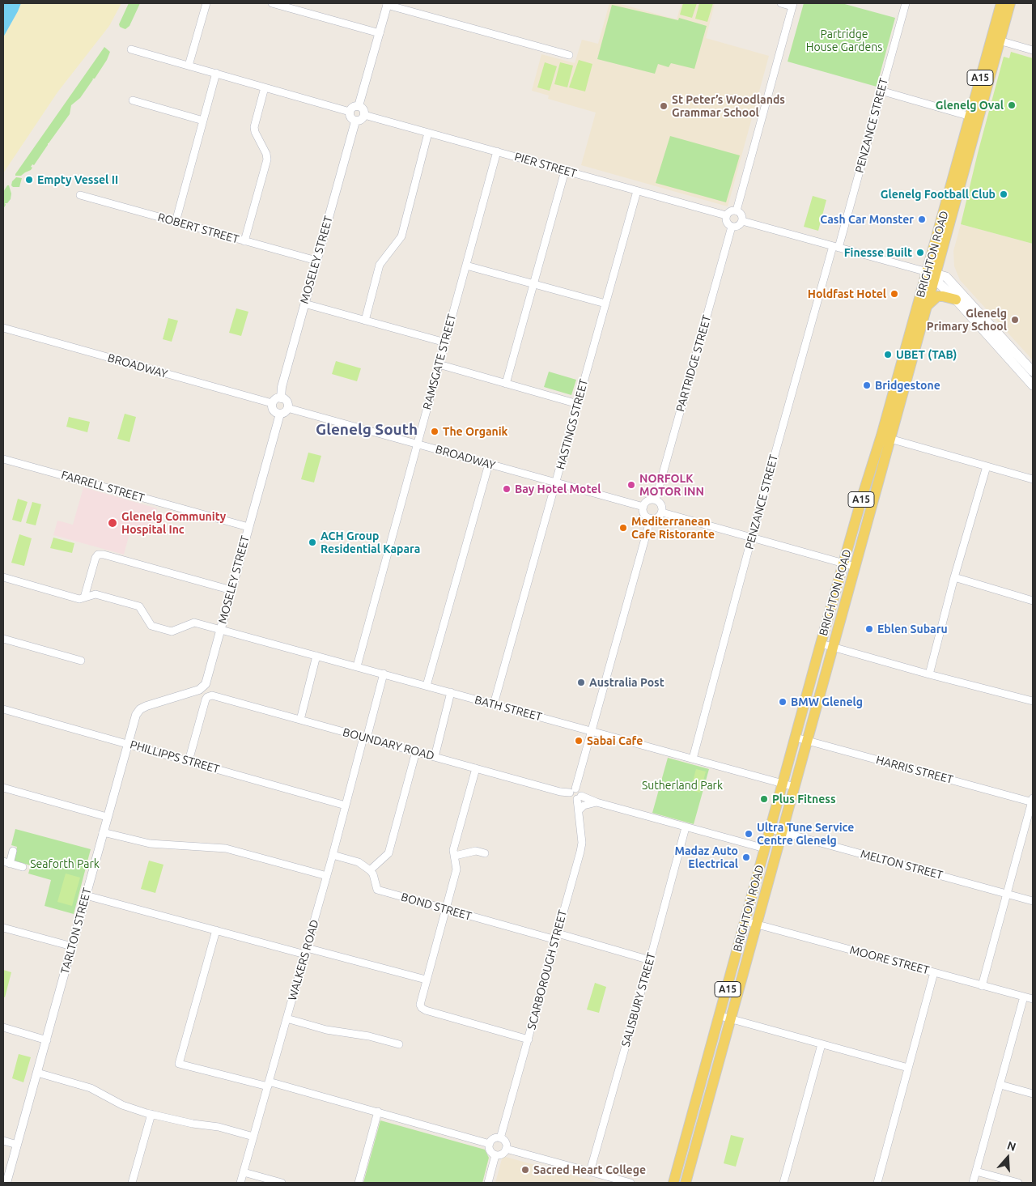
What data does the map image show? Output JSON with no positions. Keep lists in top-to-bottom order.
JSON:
{
  "streets": {
    "main road": ["A15", "BRIGHTON ROAD"],
    "street": [
      "PENZANCE STREET",
      "PIER STREET",
      "ROBERT STREET",
      "MOSELEY STREET",
      "RAMSGATE STREET",
      "PARTRIDGE STREET",
      "BROADWAY",
      "HASTINGS STREET",
      "FARRELL STREET",
      "BATH STREET",
      "BOUNDARY ROAD",
      "PHILLIPPS STREET",
      "HARRIS STREET",
      "MELTON STREET",
      "BOND STREET",
      "TARLTON STREET",
      "WALKERS ROAD",
      "MOORE STREET",
      "SCARBOROUGH STREET",
      "SALISBURY STREET"
    ]
  },
  "crossings": [
    ["PENZANCE STREET", "BATH STREET"],
    ["PIER STREET", "MOSELEY STREET"],
    ["PIER STREET", "RAMSGATE STREET"],
    ["PIER STREET", "PARTRIDGE STREET"],
    ["PIER STREET", "HASTINGS STREET"],
    ["ROBERT STREET", "MOSELEY STREET"],
    ["BRIGHTON ROAD", "BATH STREET"],
    ["BRIGHTON ROAD", "HARRIS STREET"],
    ["BRIGHTON ROAD", "MELTON STREET"],
    ["BRIGHTON ROAD", "MOORE STREET"],
    ["MOSELEY STREET", "BROADWAY"],
    ["MOSELEY STREET", "FARRELL STREET"],
    ["MOSELEY STREET", "BATH STREET"],
    ["MOSELEY STREET", "TARLTON STREET"],
    ["RAMSGATE STREET", "BROADWAY"],
    ["RAMSGATE STREET", "BATH STREET"],
    ["PARTRIDGE STREET", "BROADWAY"],
    ["BROADWAY", "HASTINGS STREET"],
    ["HASTINGS STREET", "BATH STREET"],
    ["BATH STREET", "TARLTON STREET"],
    ["BATH STREET", "WALKERS ROAD"],
    ["BOUNDARY ROAD", "PHILLIPPS STREET"],
    ["BOUNDARY ROAD", "WALKERS ROAD"],
    ["PHILLIPPS STREET", "TARLTON STREET"],
    ["PHILLIPPS STREET", "WALKERS ROAD"],
    ["BOND STREET", "SCARBOROUGH STREET"],
    ["BOND STREET", "SALISBURY STREET"]
  ],
  "districts": ["Glenelg South"],
  "parks": ["Partridge House Gardens", "Sutherland Park", "Seaforth Park"],
  "places": [
    "Glenelg Oval",
    "St Peter’s Woodlands Grammar School",
    "Empty Vessel II",
    "Glenelg Football Club",
    "Cash Car Monster",
    "Finesse Built",
    "Holdfast Hotel",
    "Glenelg Primary School",
    "UBET (TAB)",
    "Bridgestone",
    "The Organik",
    "NORFOLK MOTOR INN",
    "Bay Hotel Motel",
    "Glenelg Community Hospital Inc",
    "Mediterranean Cafe Ristorante",
    "ACH Group Residential Kapara",
    "Eblen Subaru",
    "Australia Post",
    "BMW Glenelg",
    "Sabai Cafe",
    "Plus Fitness",
    "Ultra Tune Service Centre Glenelg",
    "Madaz Auto Electrical",
    "Sacred Heart College"
  ],
  "north": "top"
}
